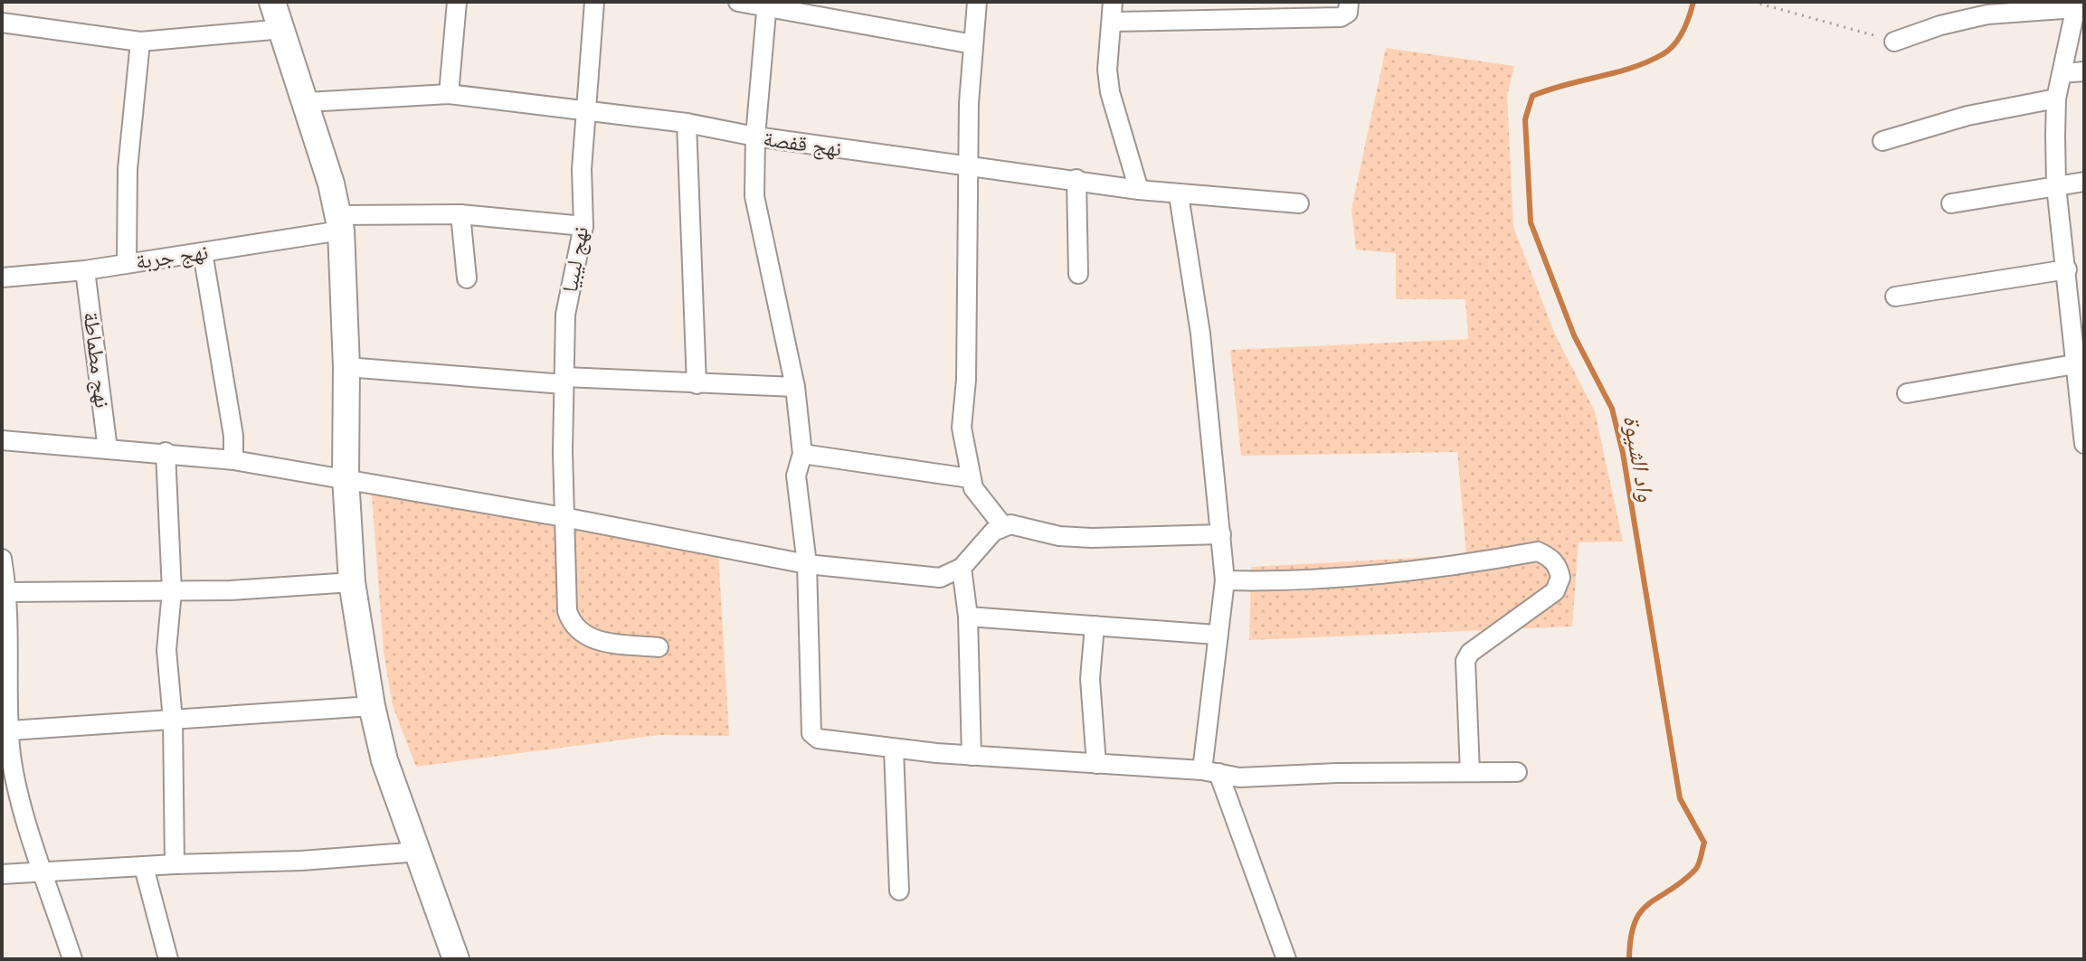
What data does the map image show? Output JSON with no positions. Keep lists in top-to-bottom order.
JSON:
{
  "streets": {
    "street": [
      "نهج قفصة",
      "نهج جربة",
      "نهج ليبيا",
      "نهج مطماطة"
    ]
  },
  "crossings": [
    ["نهج قفصة", "نهج ليبيا"],
    ["نهج جربة", "نهج ليبيا"],
    ["نهج جربة", "نهج مطماطة"]
  ],
  "water": ["واد الشيوة"]
}
